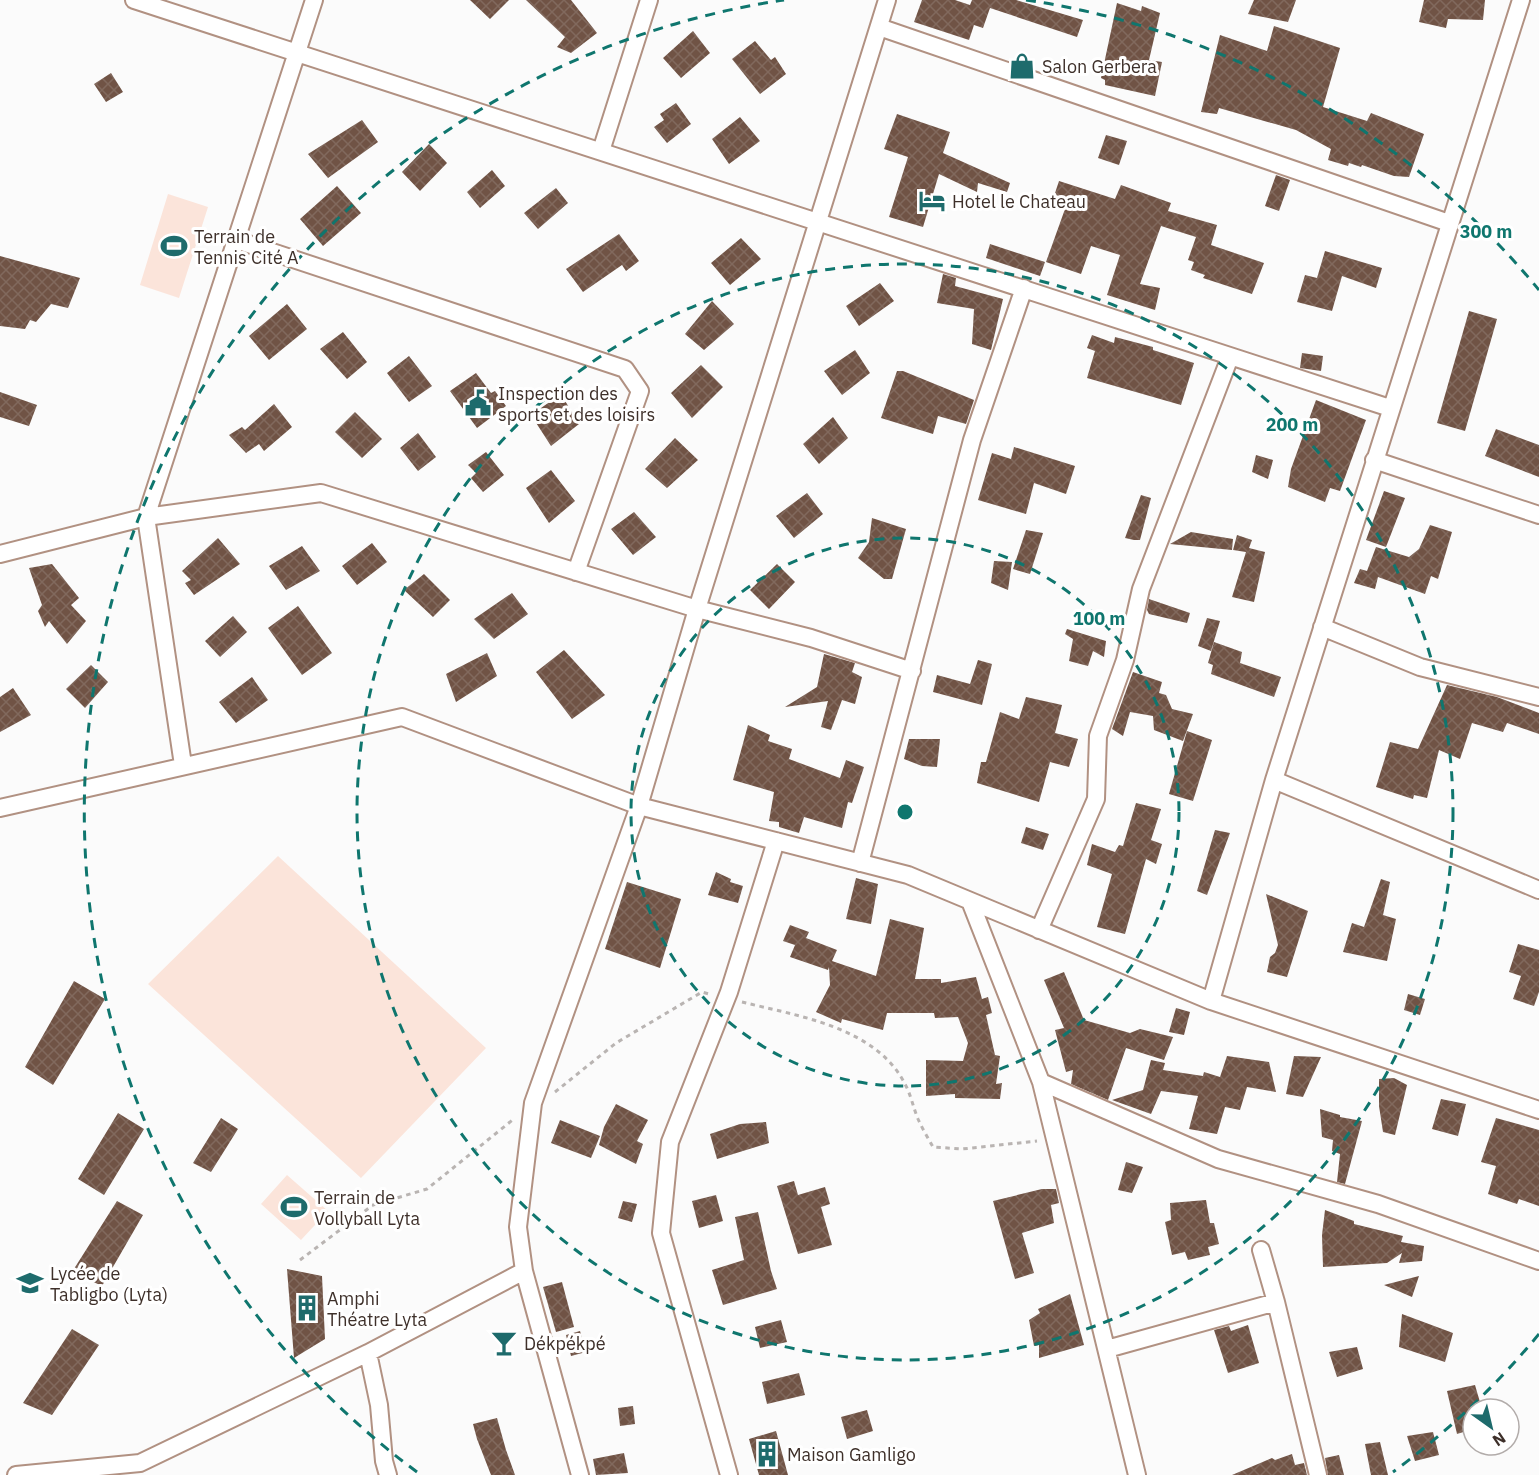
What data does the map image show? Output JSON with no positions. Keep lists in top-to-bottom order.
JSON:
{
  "places": {
    "shop": ["Salon Gerbera"],
    "hotel": ["Hotel le Chateau"],
    "sports": ["Terrain de Tennis Cité A", "Terrain de Vollyball Lyta"],
    "public building": ["Inspection des sports et des loisirs"],
    "school or university": ["Lycée de Tabligbo (Lyta)"],
    "building": ["Amphi Théatre Lyta", "Maison Gamligo"],
    "bar": ["Dékpékpé"]
  },
  "north": "bottom right",
  "rings": ["300 m", "200 m", "100 m"]
}
